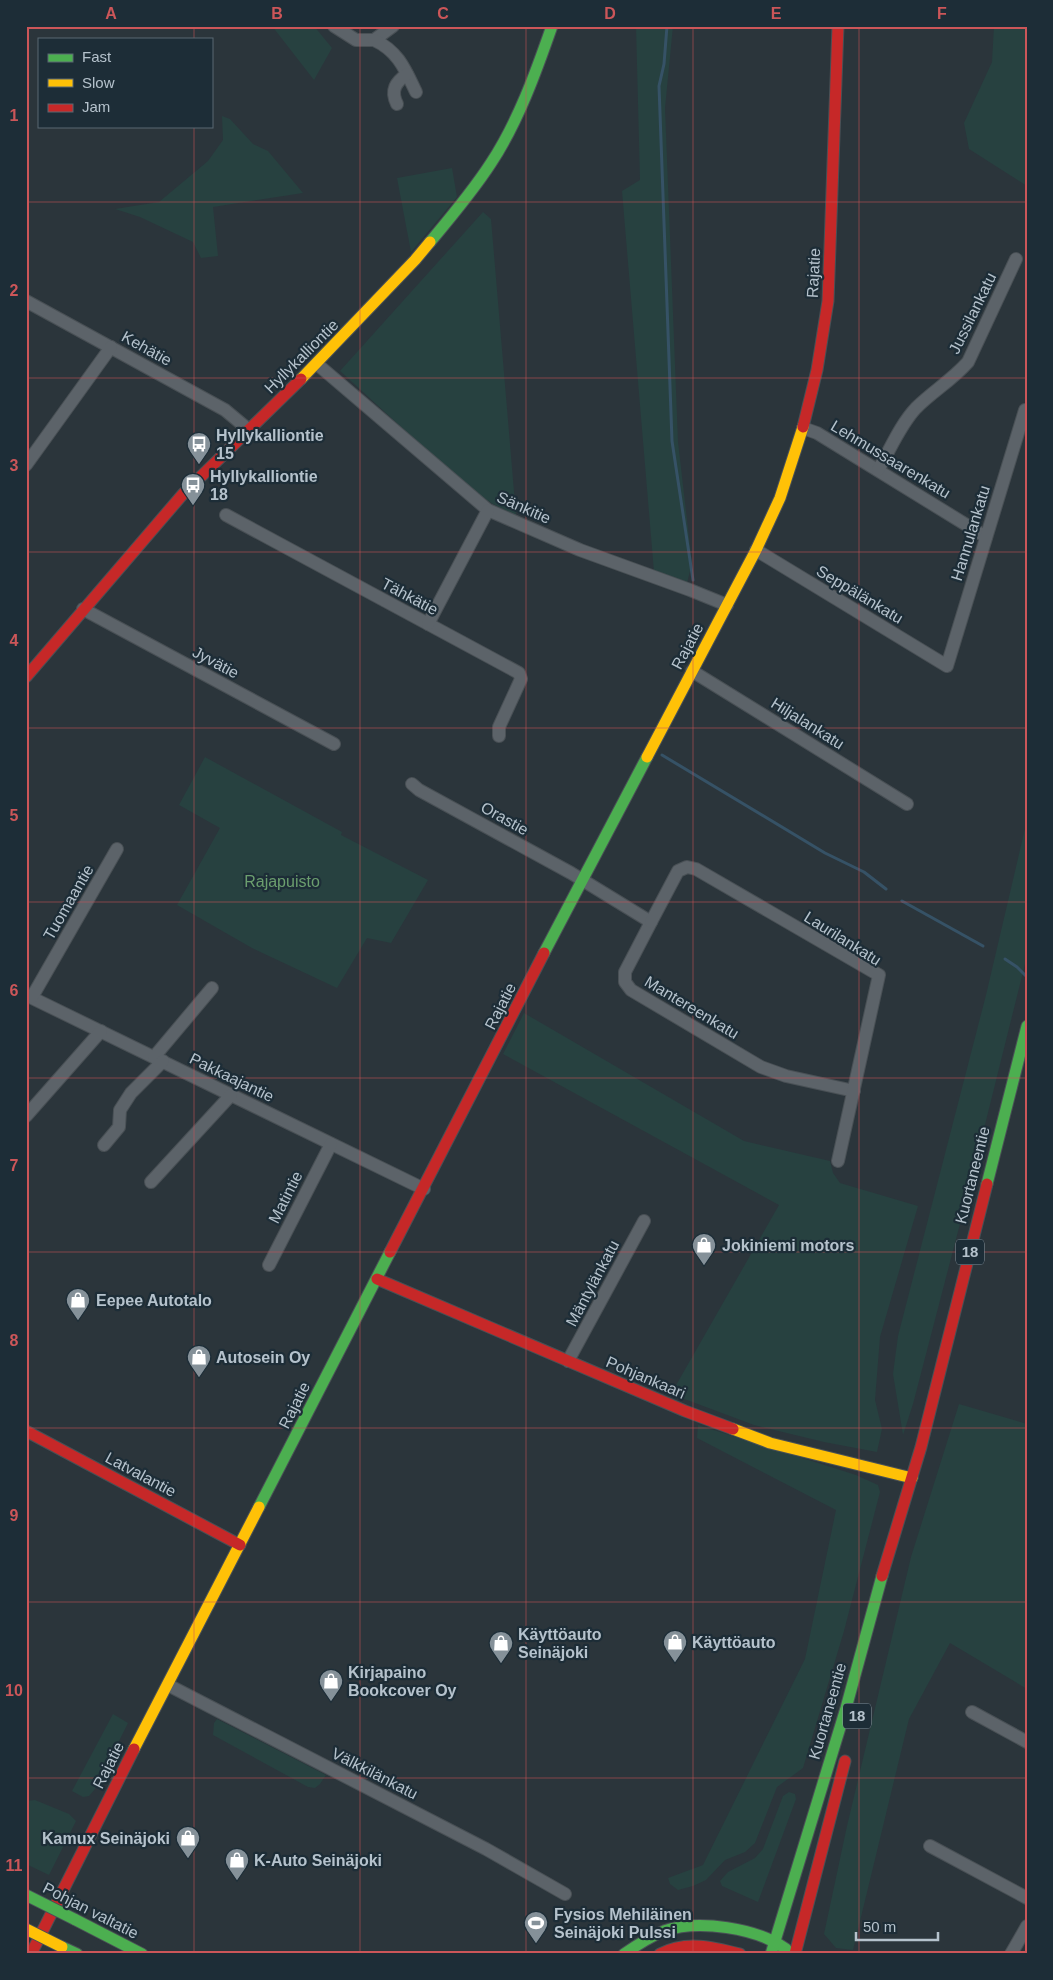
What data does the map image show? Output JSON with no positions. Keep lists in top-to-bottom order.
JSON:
{
  "streets": {
    "main road": [
      "Rajatie",
      "Hyllykalliontie",
      "Kuortaneentie",
      "18",
      "Pohjankaari",
      "Latvalantie",
      "Pohjan valtatie"
    ],
    "street": [
      "Jussilankatu",
      "Kehätie",
      "Lehmussaarenkatu",
      "Sänkitie",
      "Hannulankatu",
      "Seppälänkatu",
      "Tähkätie",
      "Jyvätie",
      "Hiljalankatu",
      "Orastie",
      "Tuomaantie",
      "Laurilankatu",
      "Mantereenkatu",
      "Pakkaajantie",
      "Matintie",
      "Mäntylänkatu",
      "Välkkilänkatu"
    ]
  },
  "crossings": [
    ["Rajatie", "Lehmussaarenkatu"],
    ["Rajatie", "Sänkitie"],
    ["Rajatie", "Seppälänkatu"],
    ["Rajatie", "Hiljalankatu"],
    ["Rajatie", "Orastie"],
    ["Rajatie", "Pakkaajantie"],
    ["Rajatie", "Pohjankaari"],
    ["Rajatie", "Latvalantie"],
    ["Rajatie", "Välkkilänkatu"],
    ["Jussilankatu", "Lehmussaarenkatu"],
    ["Kehätie", "Hyllykalliontie"],
    ["Hyllykalliontie", "Sänkitie"],
    ["Hyllykalliontie", "Jyvätie"],
    ["Lehmussaarenkatu", "Hannulankatu"],
    ["Hannulankatu", "Seppälänkatu"],
    ["Tuomaantie", "Pakkaajantie"],
    ["Laurilankatu", "Mantereenkatu"],
    ["Pakkaajantie", "Matintie"],
    ["Kuortaneentie", "Pohjankaari"],
    ["Mäntylänkatu", "Pohjankaari"]
  ],
  "parks": ["Rajapuisto"],
  "places": {
    "bus stop": ["Hyllykalliontie 15", "Hyllykalliontie 18"],
    "shop": [
      "Jokiniemi motors",
      "Eepee Autotalo",
      "Autosein Oy",
      "Käyttöauto",
      "Käyttöauto Seinäjoki",
      "Kirjapaino Bookcover Oy",
      "Kamux Seinäjoki",
      "K-Auto Seinäjoki"
    ],
    "sports": ["Fysios Mehiläinen Seinäjoki Pulssi"]
  },
  "legend": ["Fast", "Slow", "Jam"],
  "scale_bar": "50 m",
  "grid": {
    "columns": [
      "A",
      "B",
      "C",
      "D",
      "E",
      "F"
    ],
    "rows": [
      "1",
      "2",
      "3",
      "4",
      "5",
      "6",
      "7",
      "8",
      "9",
      "10",
      "11"
    ]
  }
}
